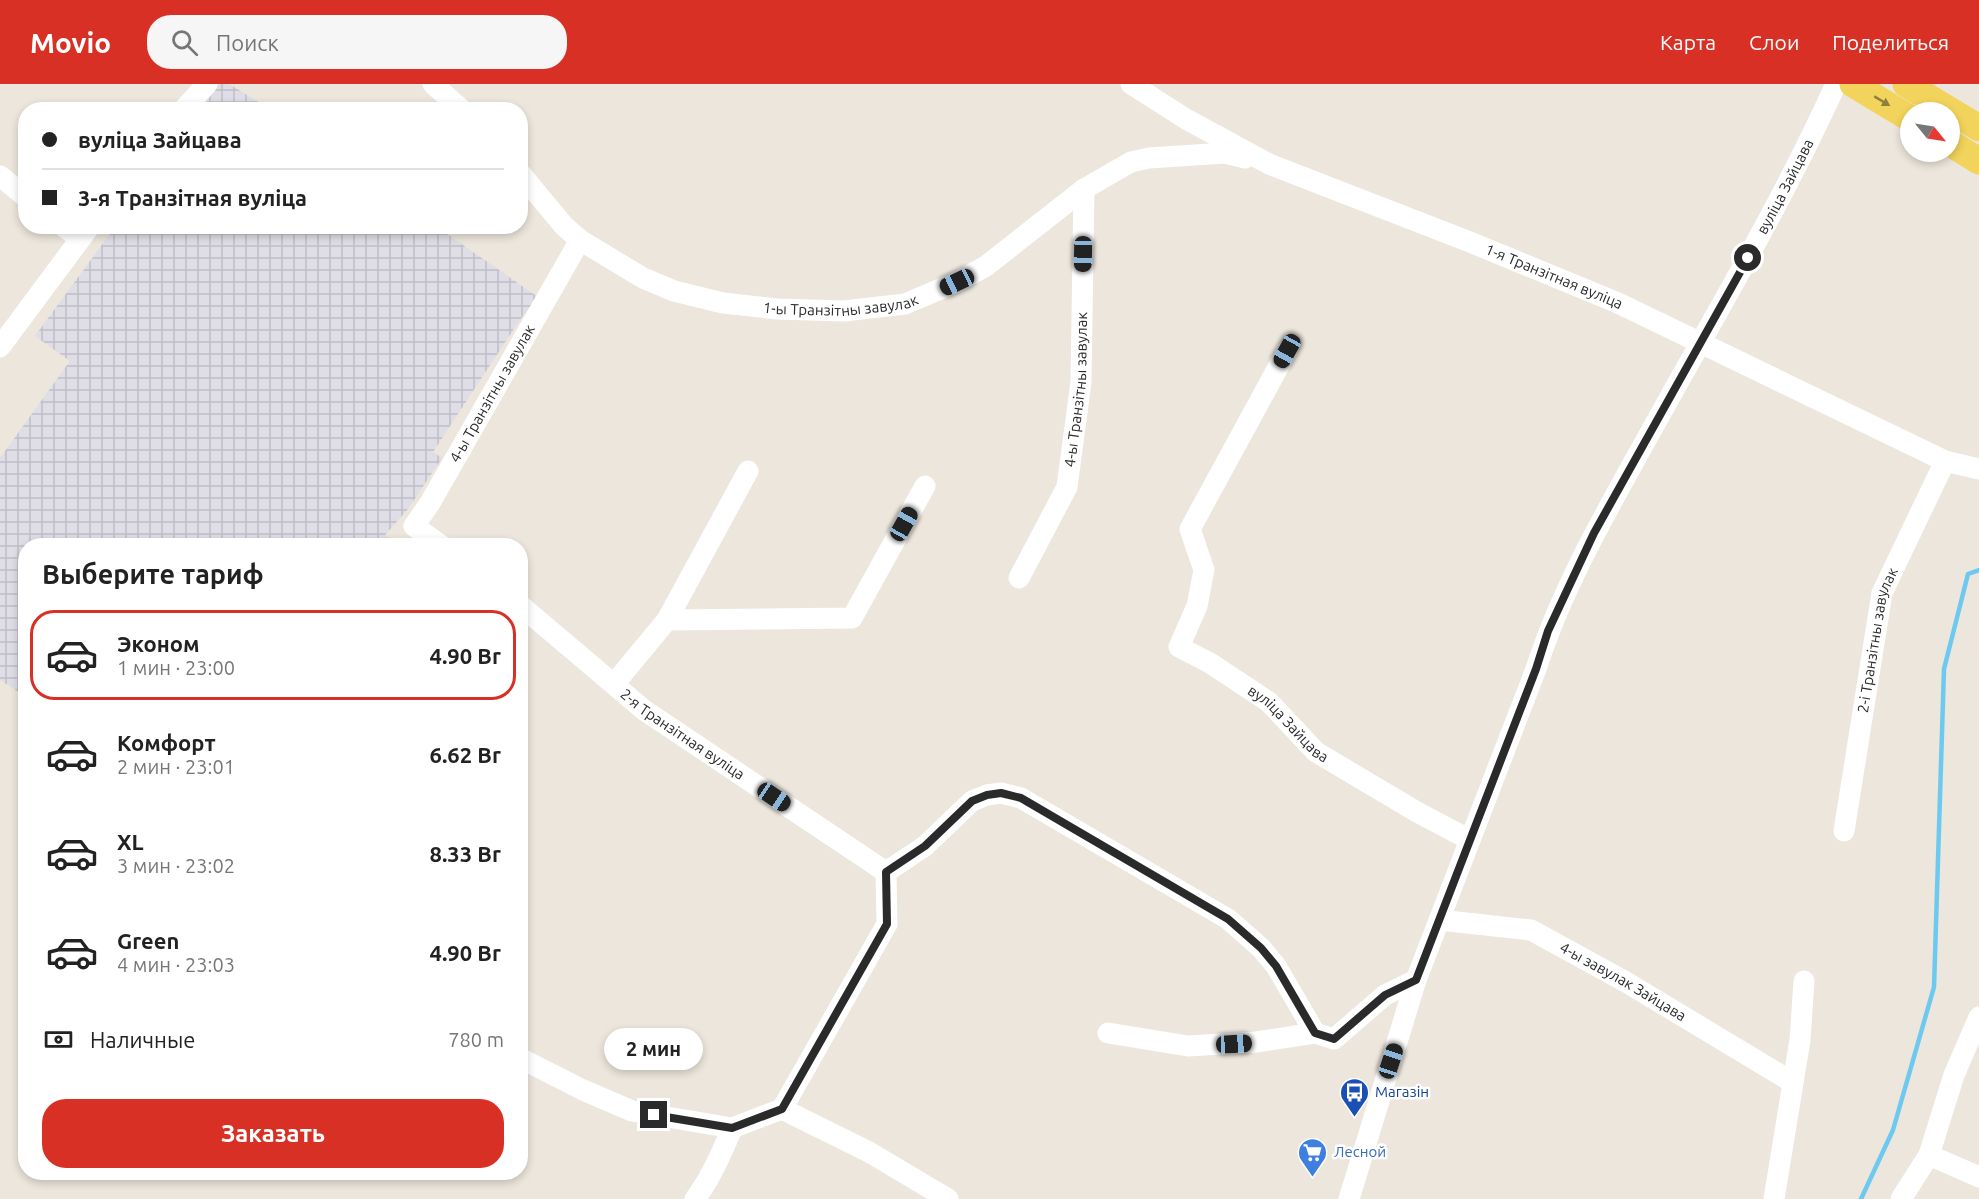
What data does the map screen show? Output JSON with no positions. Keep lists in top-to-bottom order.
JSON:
{
  "streets": {
    "street": [
      "вуліца Зайцава",
      "1-я Транзітная вуліца",
      "1-ы Транзітны завулак",
      "4-ы Транзітны завулак",
      "2-і Транзітны завулак",
      "2-я Транзітная вуліца",
      "4-ы завулак Зайцава"
    ]
  },
  "crossings": [
    ["вуліца Зайцава", "1-я Транзітная вуліца"],
    ["вуліца Зайцава", "4-ы завулак Зайцава"],
    ["1-я Транзітная вуліца", "1-ы Транзітны завулак"],
    ["1-я Транзітная вуліца", "2-і Транзітны завулак"],
    ["1-ы Транзітны завулак", "4-ы Транзітны завулак"]
  ],
  "places": {
    "bus stop": ["Магазін"],
    "supermarket": ["Лесной"]
  },
  "north": "bottom right",
  "page": {
    "header": "Movio",
    "search": "Поиск",
    "nav": ["Карта", "Слои", "Поделиться"],
    "banner": ["вуліца Зайцава", "3-я Транзітная вуліца"],
    "heading": "Выберите тариф",
    "list": [
      {
        "name": "Эконом",
        "note": "1 мин · 23:00",
        "value": "4.90 Br"
      },
      {
        "name": "Комфорт",
        "note": "2 мин · 23:01",
        "value": "6.62 Br"
      },
      {
        "name": "XL",
        "note": "3 мин · 23:02",
        "value": "8.33 Br"
      },
      {
        "name": "Green",
        "note": "4 мин · 23:03",
        "value": "4.90 Br"
      }
    ],
    "pay": ["Наличные", "780 m"],
    "bubble": "2 мин",
    "buttons": "Заказать"
  }
}
